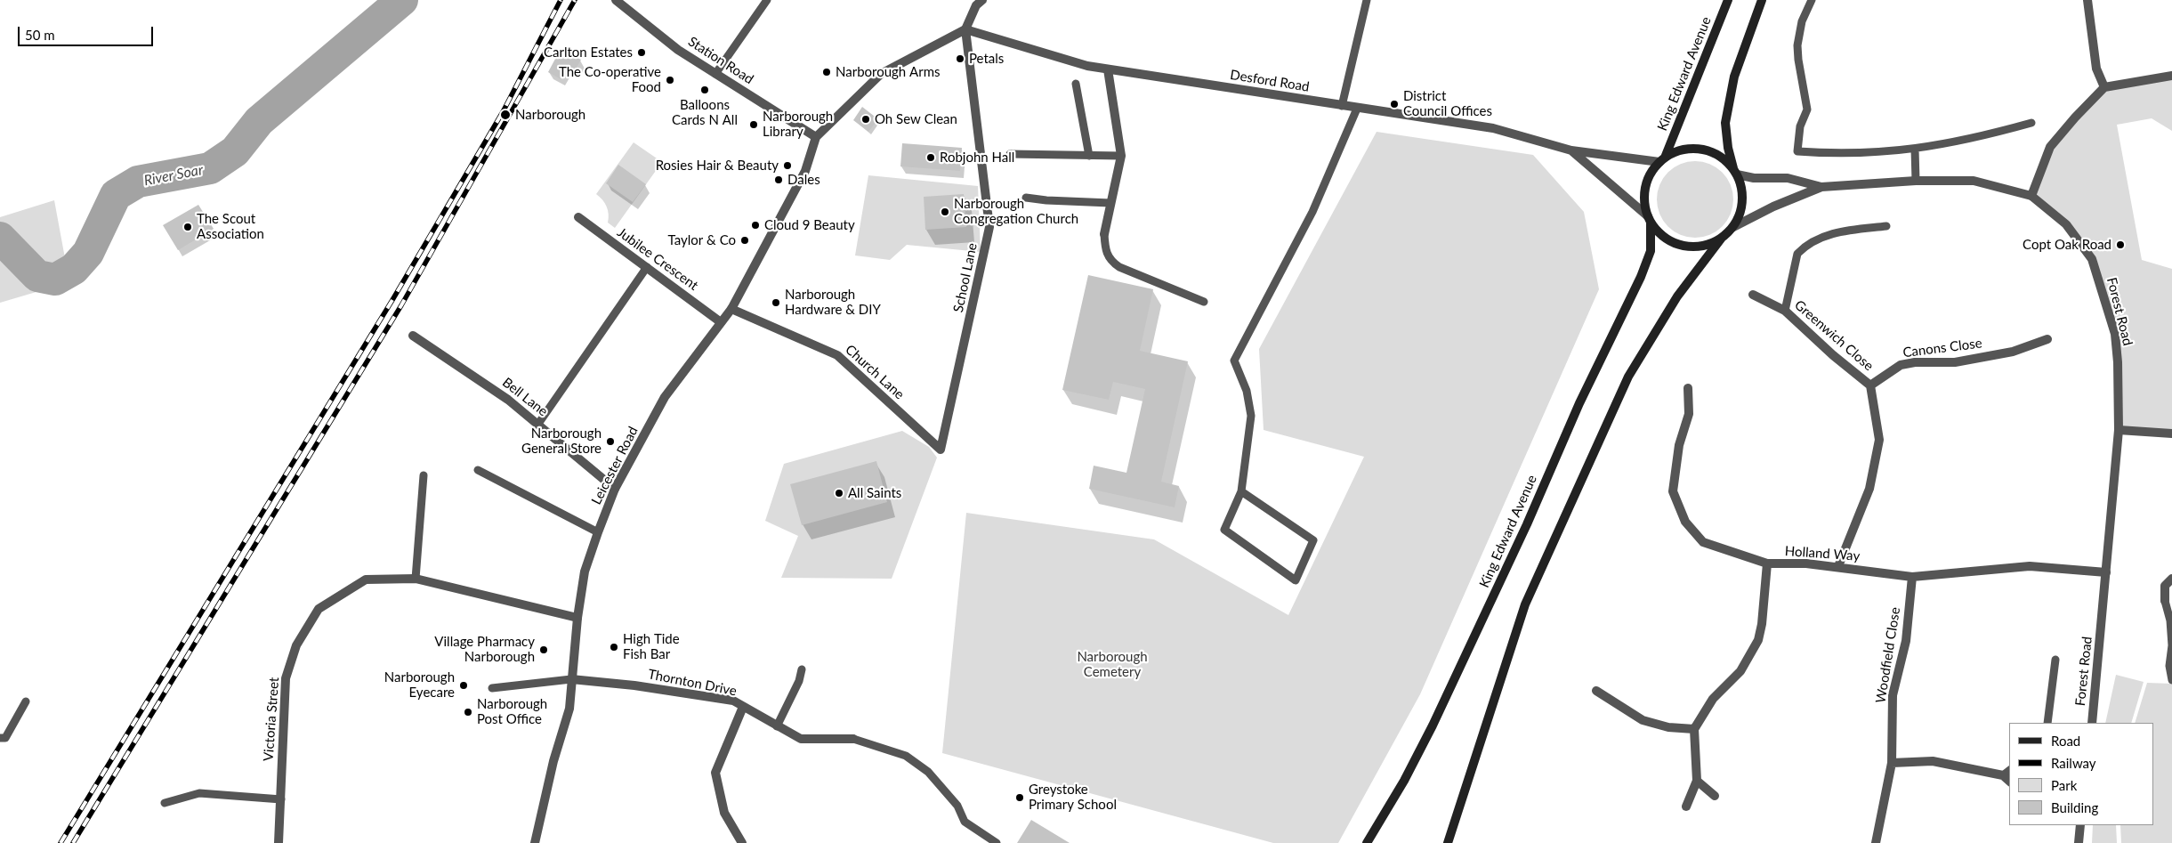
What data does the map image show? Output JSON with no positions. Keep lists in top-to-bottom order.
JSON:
{
  "streets": {
    "main road": ["King Edward Avenue"],
    "street": [
      "Station Road",
      "Desford Road",
      "Jubilee Crescent",
      "School Lane",
      "Forest Road",
      "Greenwich Close",
      "Canons Close",
      "Church Lane",
      "Bell Lane",
      "Leicester Road",
      "Holland Way",
      "Woodfield Close",
      "Thornton Drive",
      "Victoria Street"
    ]
  },
  "crossings": [
    ["Station Road", "Leicester Road"],
    ["King Edward Avenue", "Desford Road"],
    ["King Edward Avenue", "Forest Road"],
    ["Desford Road", "School Lane"],
    ["Desford Road", "Forest Road"],
    ["Jubilee Crescent", "Leicester Road"],
    ["School Lane", "Church Lane"],
    ["Forest Road", "Holland Way"],
    ["Greenwich Close", "Canons Close"],
    ["Greenwich Close", "Holland Way"],
    ["Church Lane", "Leicester Road"],
    ["Bell Lane", "Leicester Road"],
    ["Leicester Road", "Thornton Drive"],
    ["Leicester Road", "Victoria Street"],
    ["Holland Way", "Woodfield Close"]
  ],
  "water": ["River Soar"],
  "parks": ["Narborough Cemetery"],
  "places": [
    "Carlton Estates",
    "Petals",
    "Narborough Arms",
    "The Co-operative Food",
    "Balloons Cards N All",
    "District Council Offices",
    "Narborough",
    "Oh Sew Clean",
    "Narborough Library",
    "Robjohn Hall",
    "Rosies Hair & Beauty",
    "Dales",
    "Narborough Congregation Church",
    "Cloud 9 Beauty",
    "The Scout Association",
    "Taylor & Co",
    "Copt Oak Road",
    "Narborough Hardware & DIY",
    "Narborough General Store",
    "All Saints",
    "High Tide Fish Bar",
    "Village Pharmacy Narborough",
    "Narborough Eyecare",
    "Narborough Post Office",
    "Greystoke Primary School"
  ],
  "legend": [
    "Road",
    "Railway",
    "Park",
    "Building"
  ],
  "scale_bar": "50 m"
}
